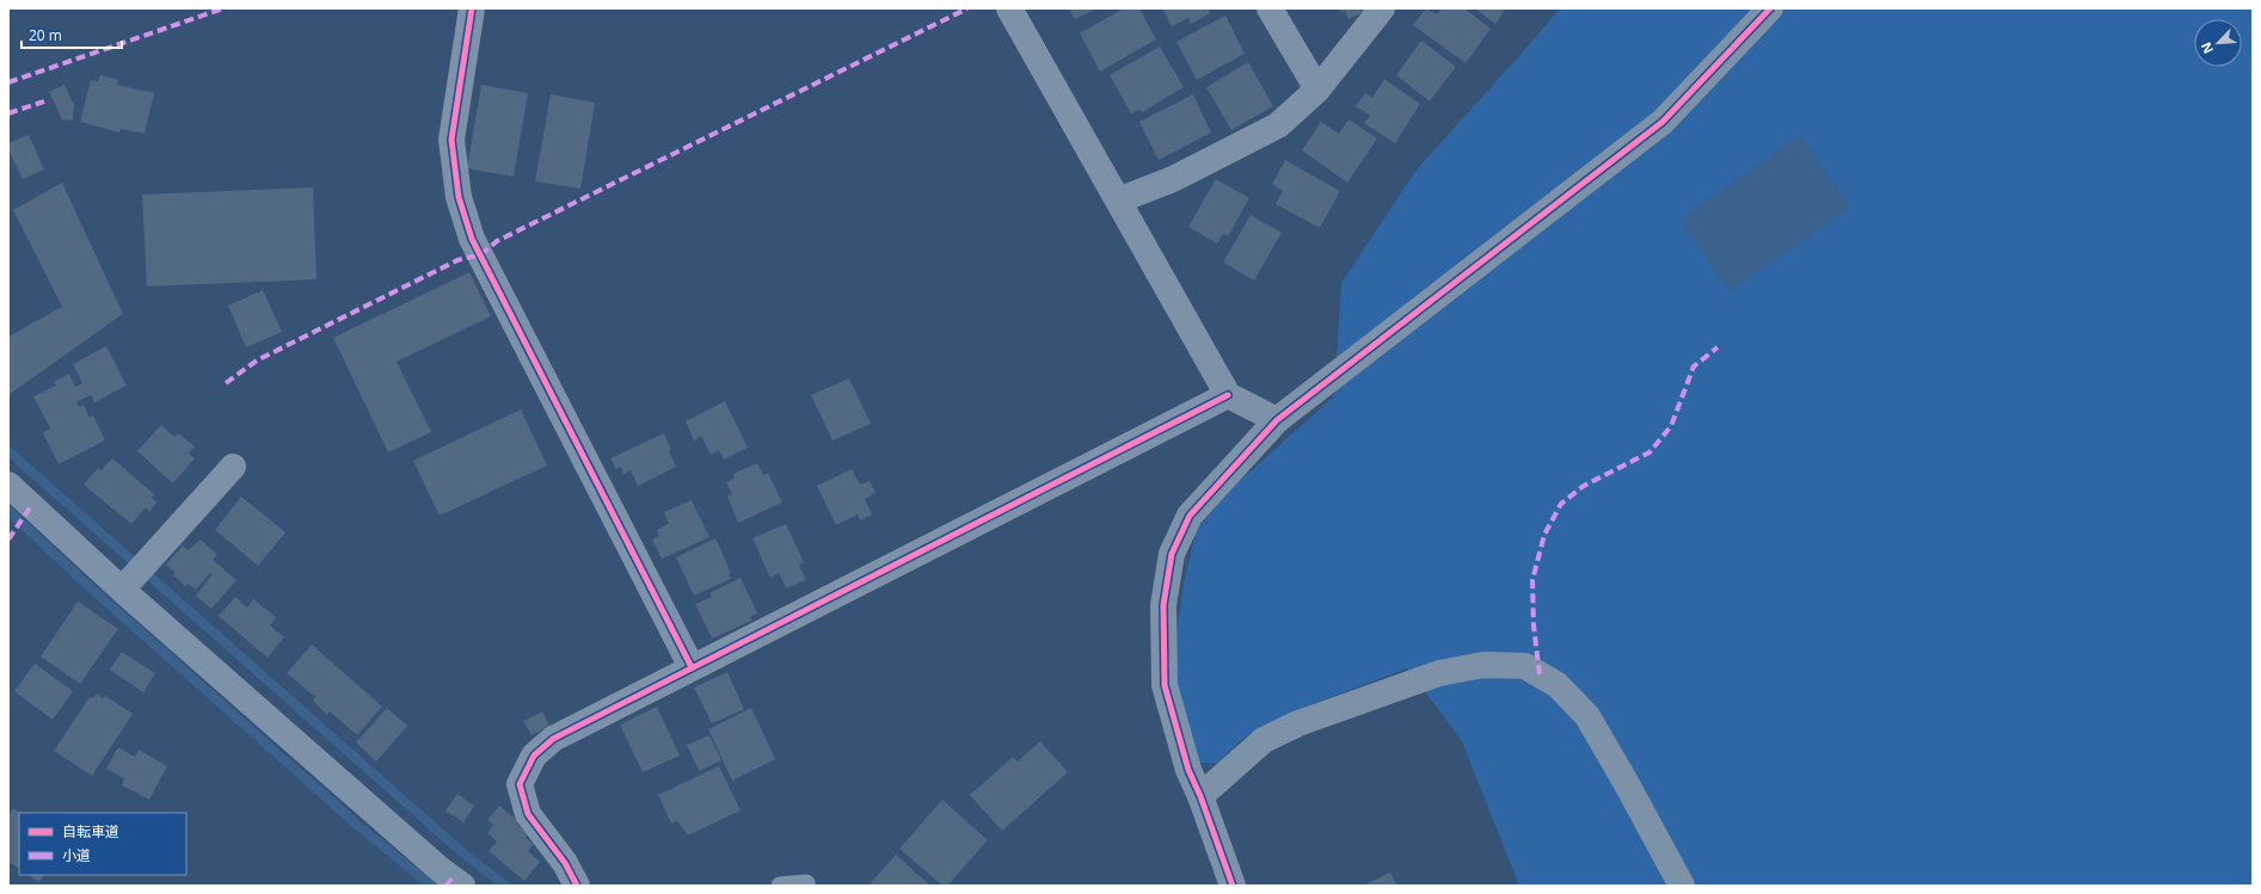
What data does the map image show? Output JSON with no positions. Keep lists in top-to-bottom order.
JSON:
{
  "legend": ["自転車道", "小道"],
  "scale_bar": "20 m",
  "north": "bottom left"
}
